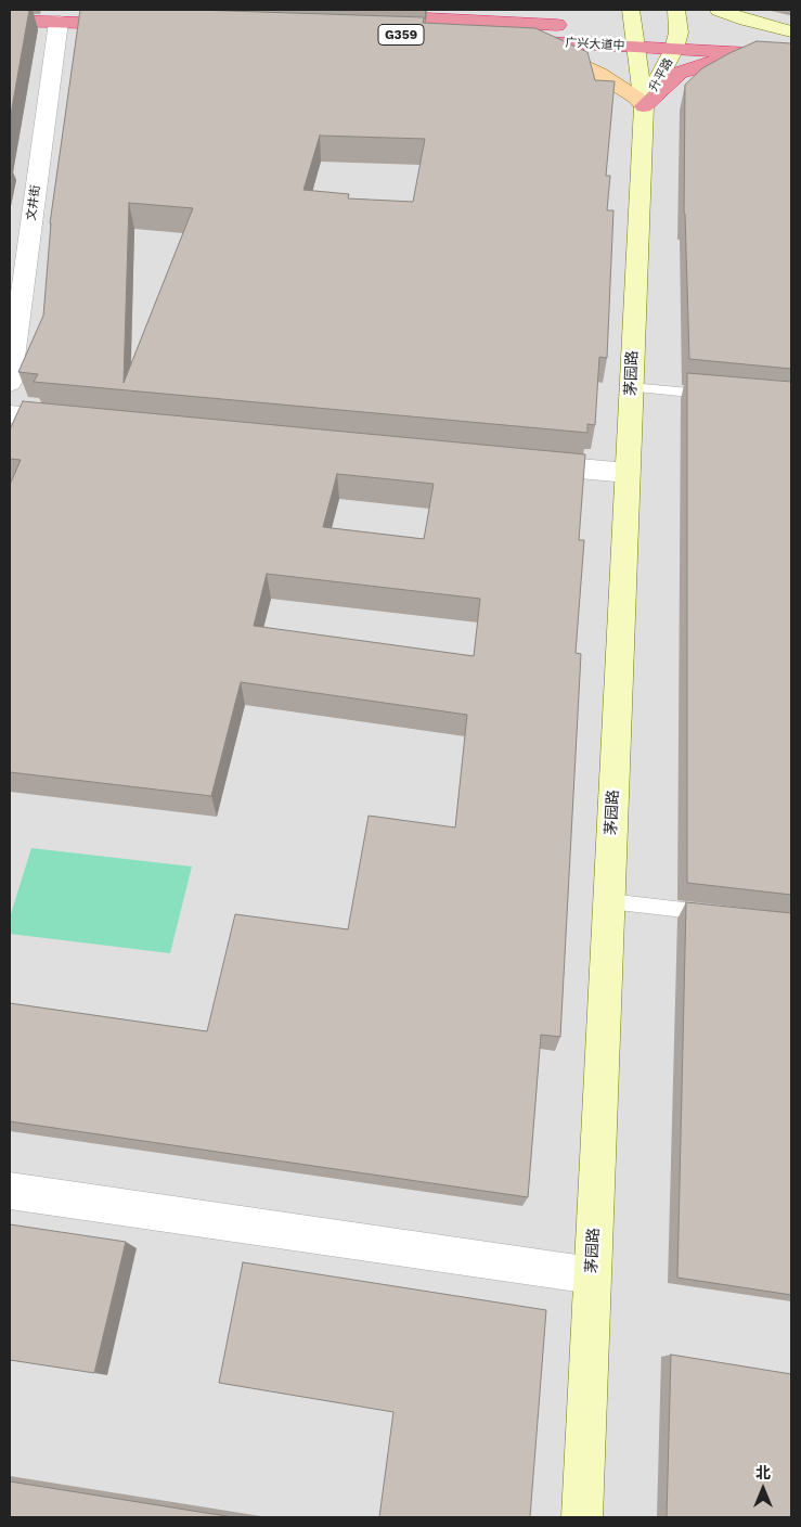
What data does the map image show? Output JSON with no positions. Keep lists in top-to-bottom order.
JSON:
{
  "streets": {
    "highway": ["G359", "广兴大道中"],
    "street": ["升平路", "文井街", "茅园路"]
  },
  "crossings": [
    ["广兴大道中", "升平路"],
    ["升平路", "茅园路"]
  ],
  "north": "top"
}
